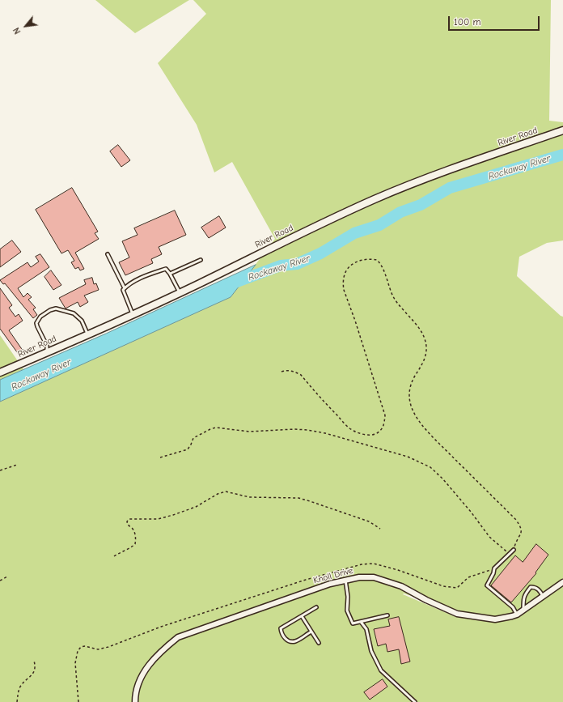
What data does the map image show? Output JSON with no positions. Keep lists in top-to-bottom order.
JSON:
{
  "streets": {
    "street": ["River Road", "Knoll Drive"]
  },
  "water": ["Rockaway River"],
  "scale_bar": "100 m",
  "north": "bottom left"
}
